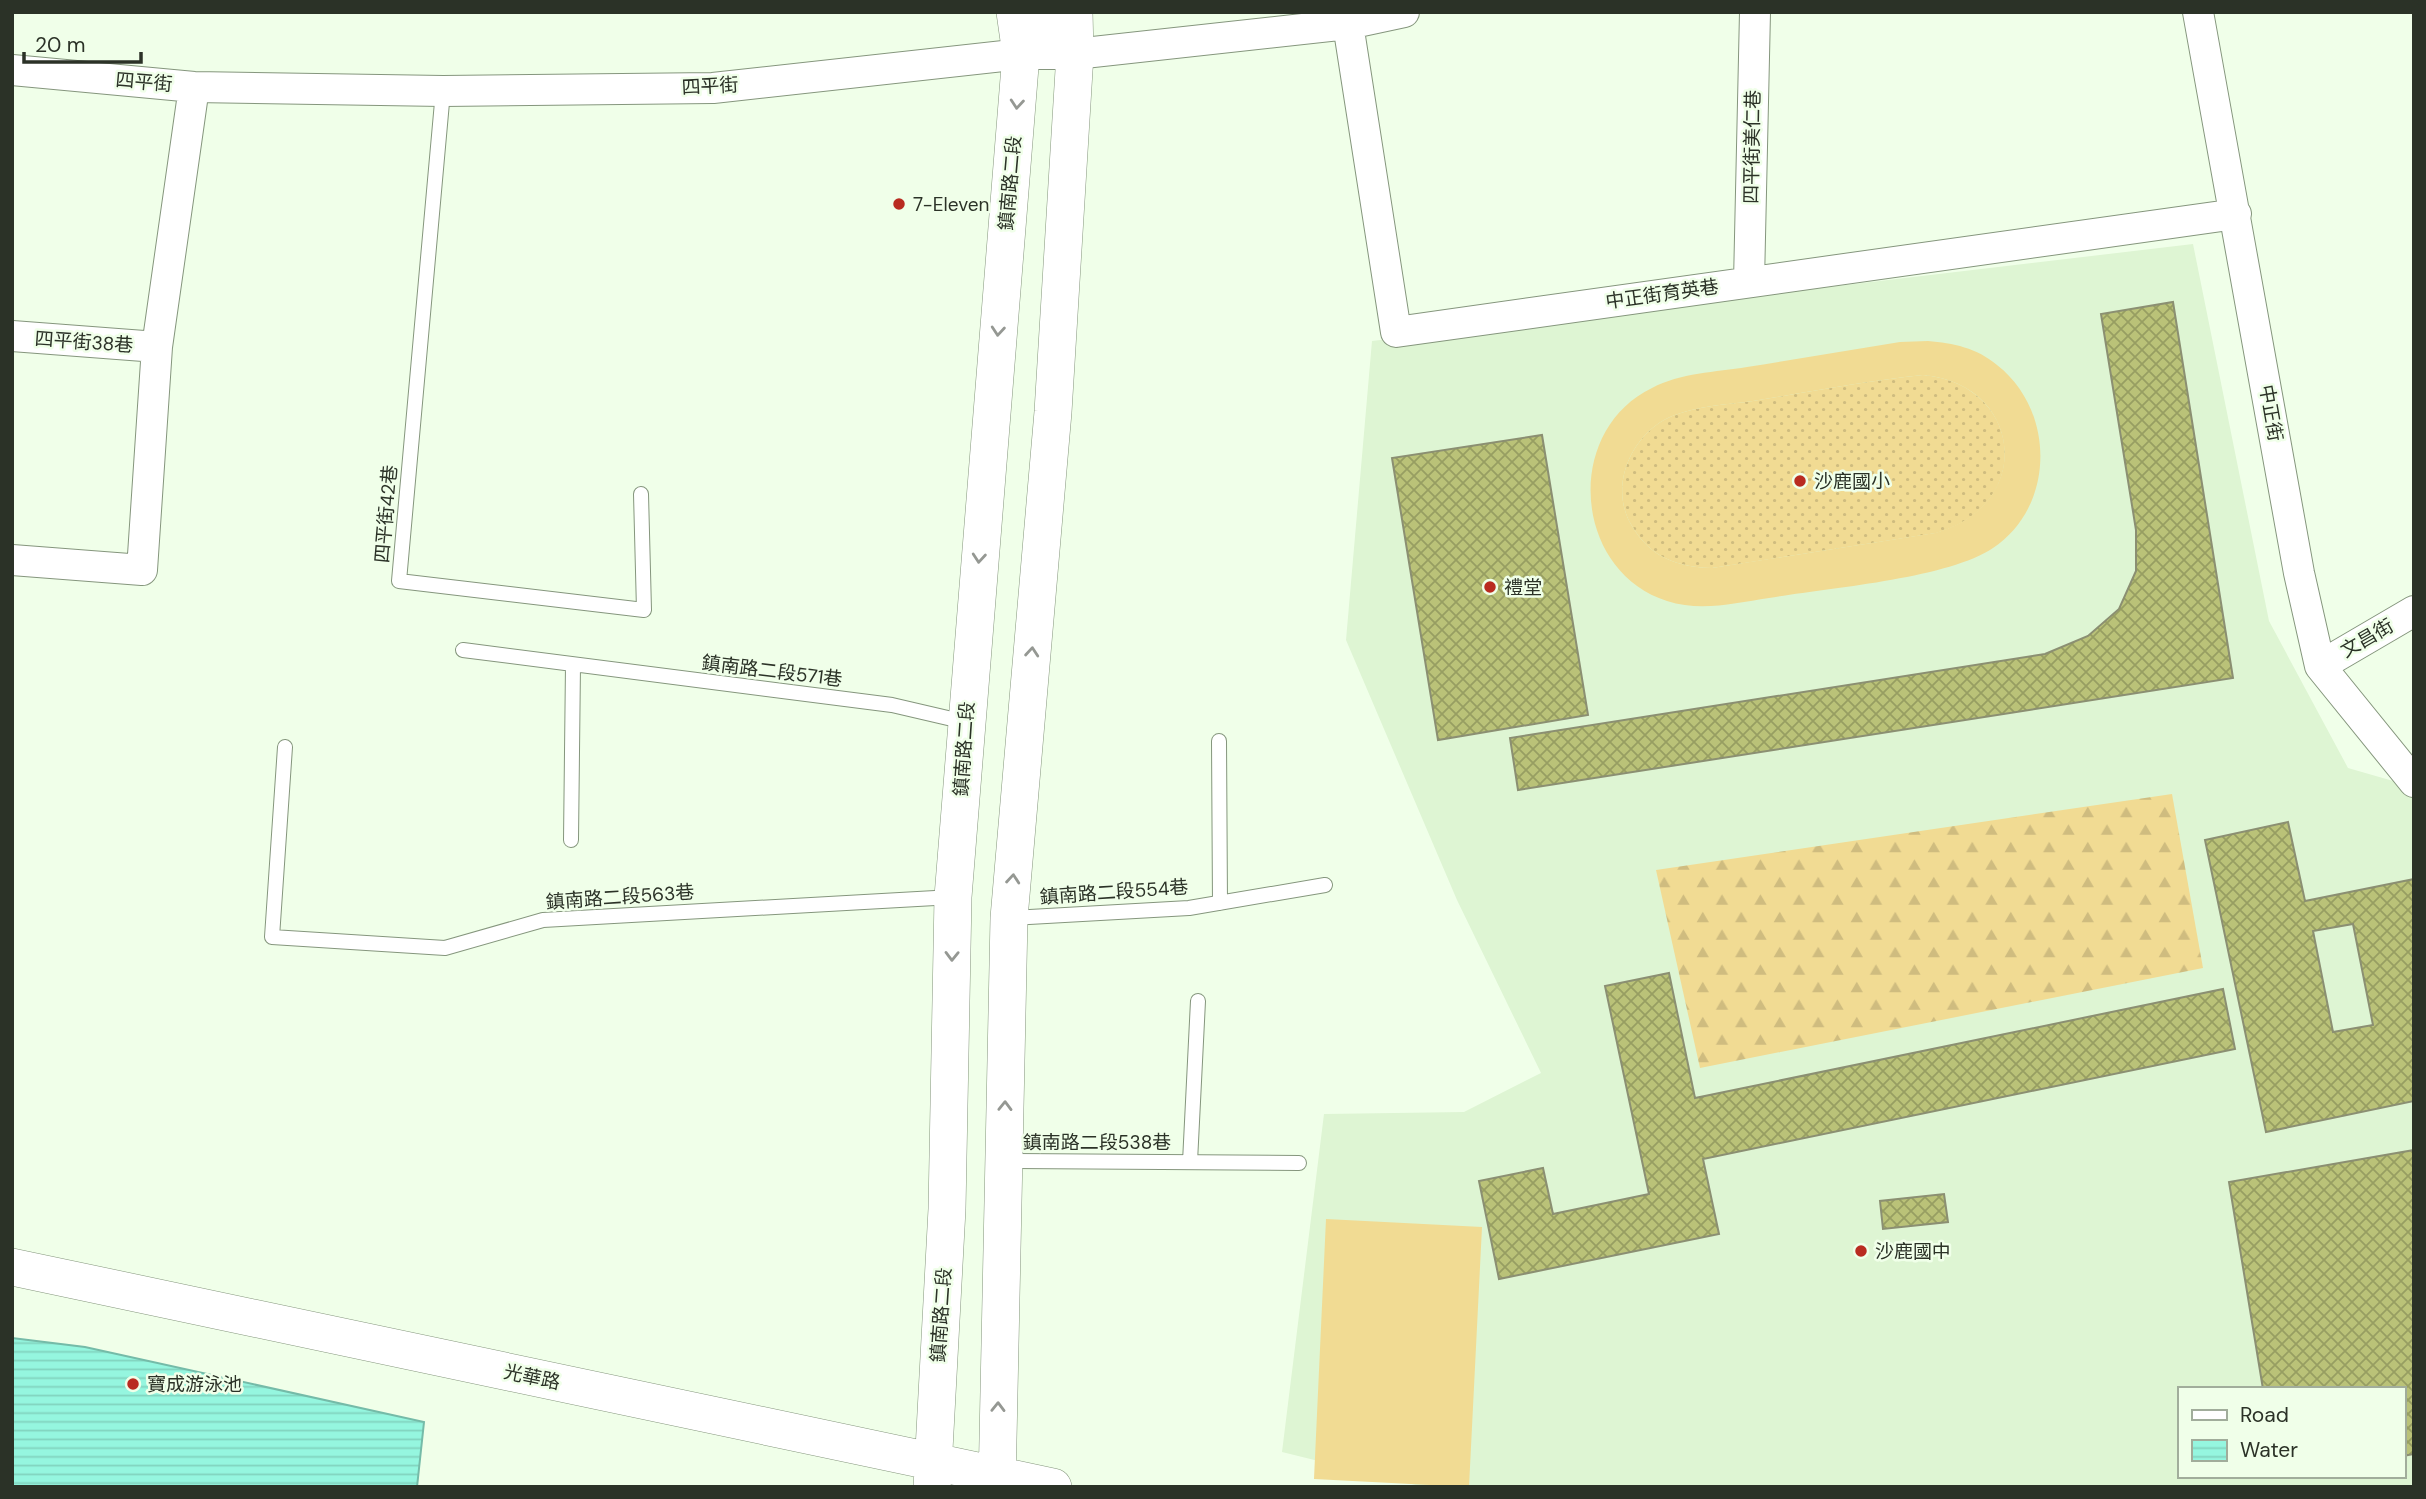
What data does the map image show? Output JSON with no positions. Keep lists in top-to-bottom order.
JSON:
{
  "streets": {
    "street": [
      "四平街",
      "四平街美仁巷",
      "鎮南路二段",
      "中正街育英巷",
      "四平街38巷",
      "中正街",
      "文昌街",
      "光華路"
    ],
    "lane": [
      "四平街42巷",
      "鎮南路二段571巷",
      "鎮南路二段554巷",
      "鎮南路二段563巷",
      "鎮南路二段538巷"
    ]
  },
  "crossings": [
    ["四平街", "鎮南路二段"],
    ["四平街", "中正街育英巷"],
    ["四平街", "四平街42巷"],
    ["四平街美仁巷", "中正街育英巷"],
    ["鎮南路二段", "鎮南路二段571巷"],
    ["鎮南路二段", "鎮南路二段563巷"],
    ["鎮南路二段", "光華路"],
    ["中正街育英巷", "中正街"],
    ["中正街", "文昌街"]
  ],
  "places": [
    "7-Eleven",
    "沙鹿國小",
    "禮堂",
    "沙鹿國中",
    "寶成游泳池"
  ],
  "legend": ["Road", "Water"],
  "scale_bar": "20 m"
}
